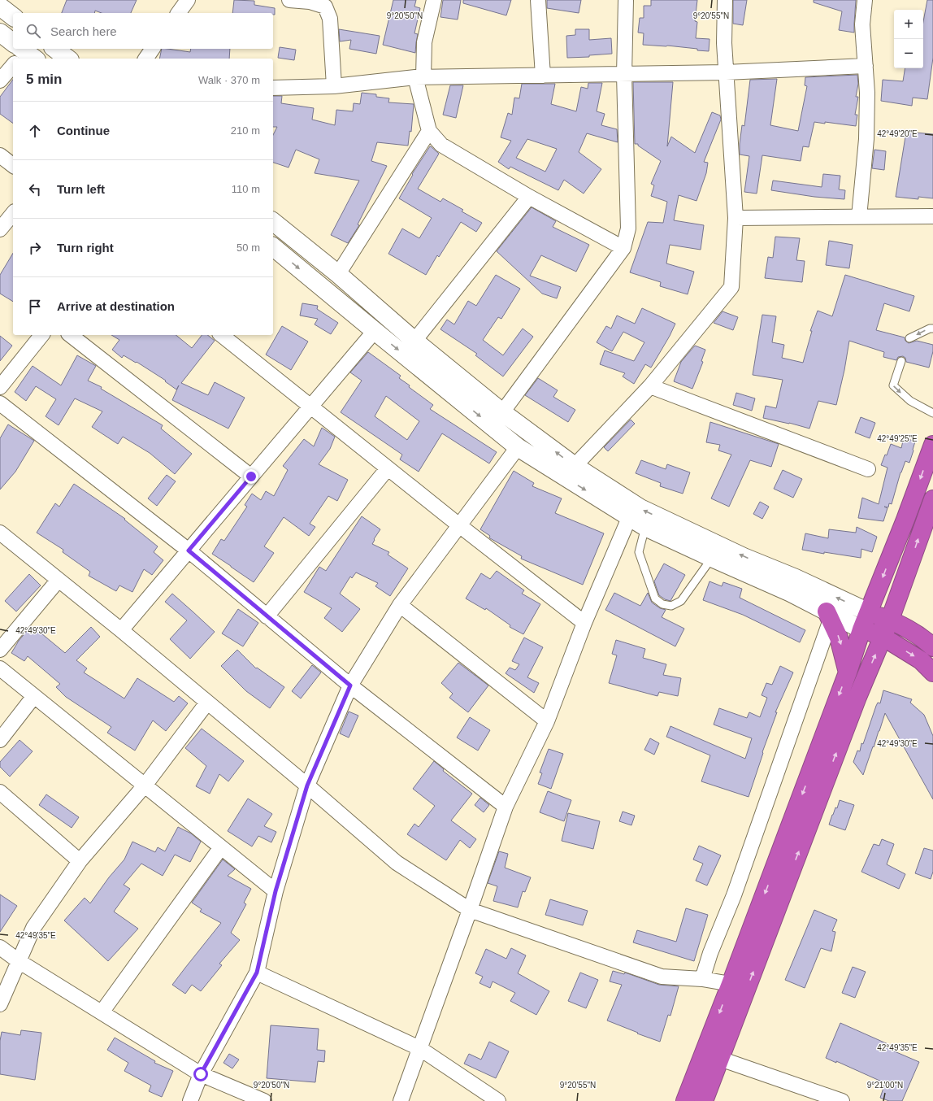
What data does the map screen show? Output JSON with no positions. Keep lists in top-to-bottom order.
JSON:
{
  "page": {
    "map_buttons": ["+", "−"],
    "search": "Search here",
    "heading": ["5 min", "Walk · 370 m"],
    "list": [
      ["Continue", "210 m"],
      ["Turn left", "110 m"],
      ["Turn right", "50 m"],
      "Arrive at destination"
    ]
  },
  "coordinates": [
    "9°20'50\"N",
    "9°20'55\"N",
    "42°49'20\"E",
    "42°49'25\"E",
    "42°49'30\"E",
    "42°49'35\"E",
    "9°21'00\"N"
  ]
}
